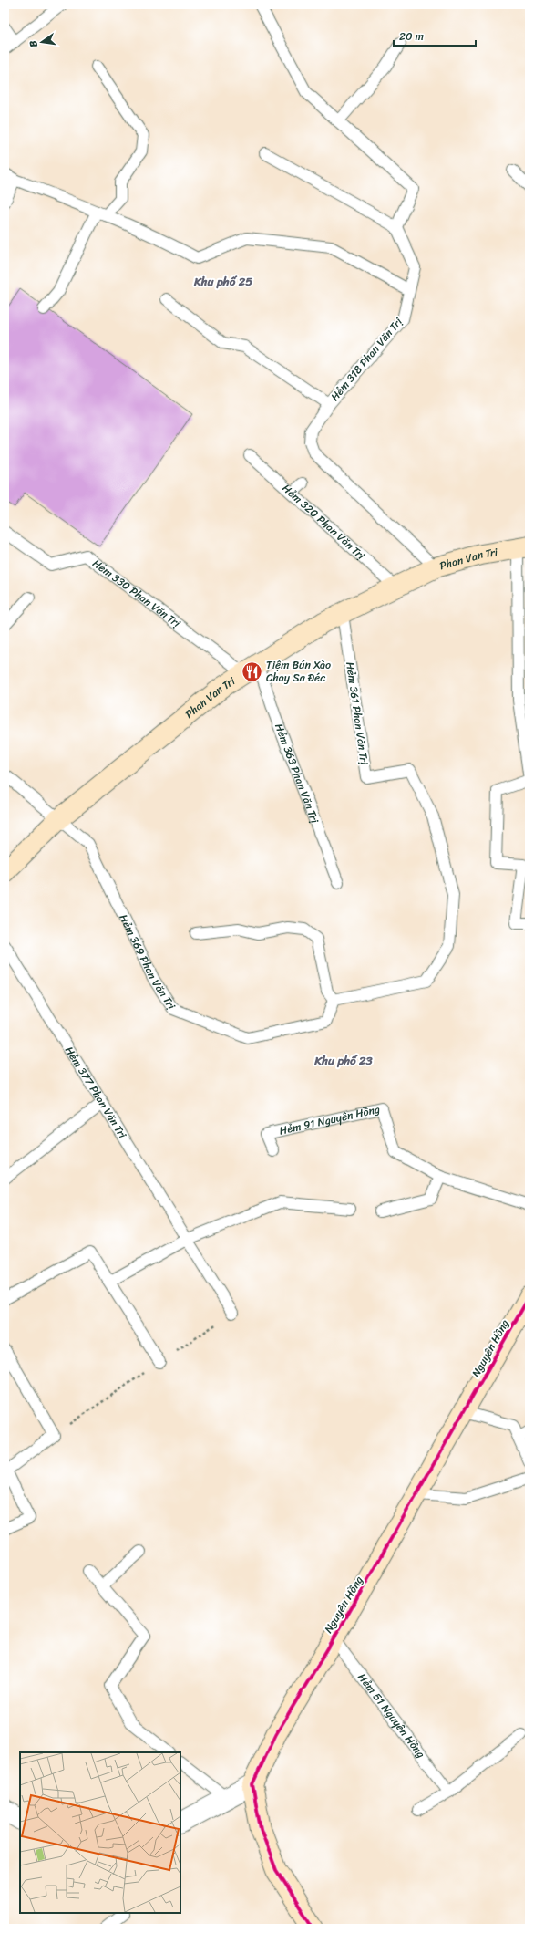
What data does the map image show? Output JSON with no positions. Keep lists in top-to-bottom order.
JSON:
{
  "streets": {
    "street": ["Phan Van Tri", "Nguyên Hồng"],
    "lane": [
      "Hẻm 318 Phan Văn Trị",
      "Hẻm 320 Phan Văn Trị",
      "Hẻm 330 Phan Văn Trị",
      "Hẻm 361 Phan Văn Trị",
      "Hẻm 363 Phan Văn Trị",
      "Hẻm 369 Phan Văn Trị",
      "Hẻm 377 Phan Văn Trị",
      "Hẻm 91 Nguyên Hồng",
      "Hẻm 51 Nguyên Hồng"
    ]
  },
  "crossings": [
    ["Hẻm 318 Phan Văn Trị", "Phan Van Tri"],
    ["Hẻm 320 Phan Văn Trị", "Phan Van Tri"],
    ["Phan Van Tri", "Hẻm 330 Phan Văn Trị"],
    ["Phan Van Tri", "Hẻm 361 Phan Văn Trị"],
    ["Phan Van Tri", "Hẻm 363 Phan Văn Trị"],
    ["Phan Van Tri", "Hẻm 369 Phan Văn Trị"],
    ["Hẻm 330 Phan Văn Trị", "Hẻm 363 Phan Văn Trị"],
    ["Hẻm 361 Phan Văn Trị", "Hẻm 369 Phan Văn Trị"],
    ["Nguyên Hồng", "Hẻm 51 Nguyên Hồng"]
  ],
  "districts": ["Khu phố 25", "Khu phố 23"],
  "places": {
    "restaurant": ["Tiệm Bún Xào Chay Sa Đéc"]
  },
  "scale_bar": "20 m",
  "north": "left"
}
